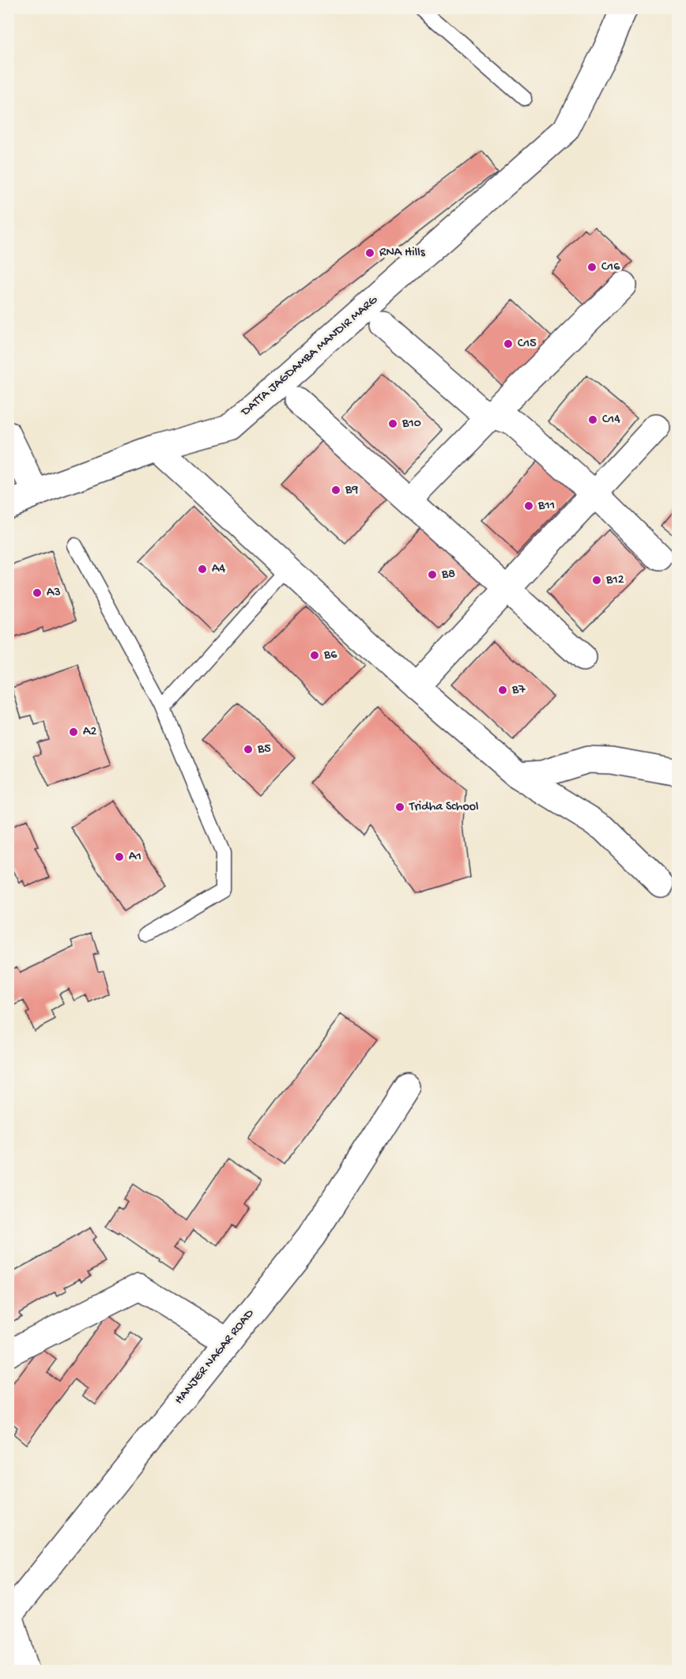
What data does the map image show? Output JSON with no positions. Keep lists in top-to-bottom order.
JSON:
{
  "streets": {
    "street": ["DATTA JAGDAMBA MANDIR MARG", "HANJER NAGAR ROAD"]
  },
  "places": [
    "RNA Hills",
    "C16",
    "C15",
    "C14",
    "B10",
    "B9",
    "B11",
    "A4",
    "B8",
    "B12",
    "A3",
    "B6",
    "B7",
    "A2",
    "B5",
    "Tridha School",
    "A1"
  ]
}
